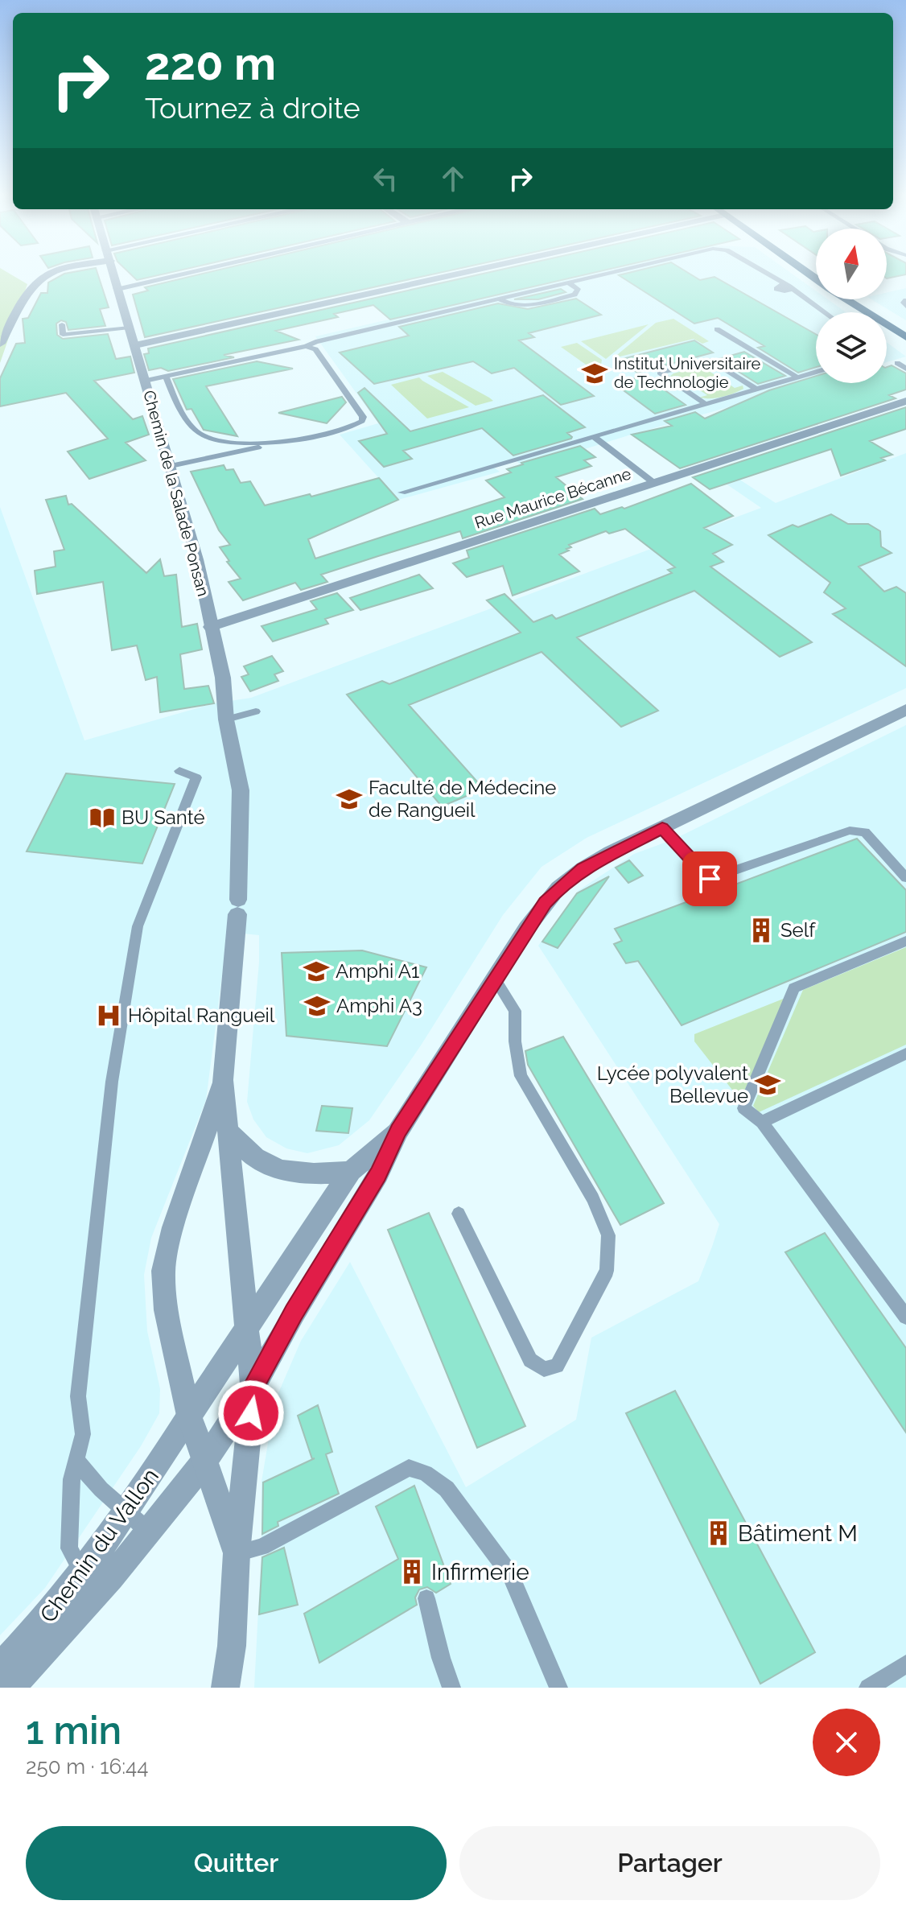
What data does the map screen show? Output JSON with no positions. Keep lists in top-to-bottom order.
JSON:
{
  "streets": {
    "street": ["Chemin de la Salade Ponsan", "Rue Maurice Bécanne", "Chemin du Vallon"]
  },
  "crossings": [
    ["Chemin de la Salade Ponsan", "Rue Maurice Bécanne"],
    ["Chemin de la Salade Ponsan", "Chemin du Vallon"]
  ],
  "places": {
    "school or university": [
      "Institut Universitaire de Technologie",
      "Faculté de Médecine de Rangueil",
      "Amphi A1",
      "Amphi A3",
      "Lycée polyvalent Bellevue"
    ],
    "library": ["BU Santé"],
    "building": ["Self", "Bâtiment M", "Infirmerie"],
    "hospital": ["Hôpital Rangueil"]
  },
  "north": "top",
  "page": {
    "turn": ["220 m", "Tournez à droite"],
    "heading": ["1 min", "250 m · 16:44"],
    "buttons": ["Quitter", "Partager"]
  }
}
